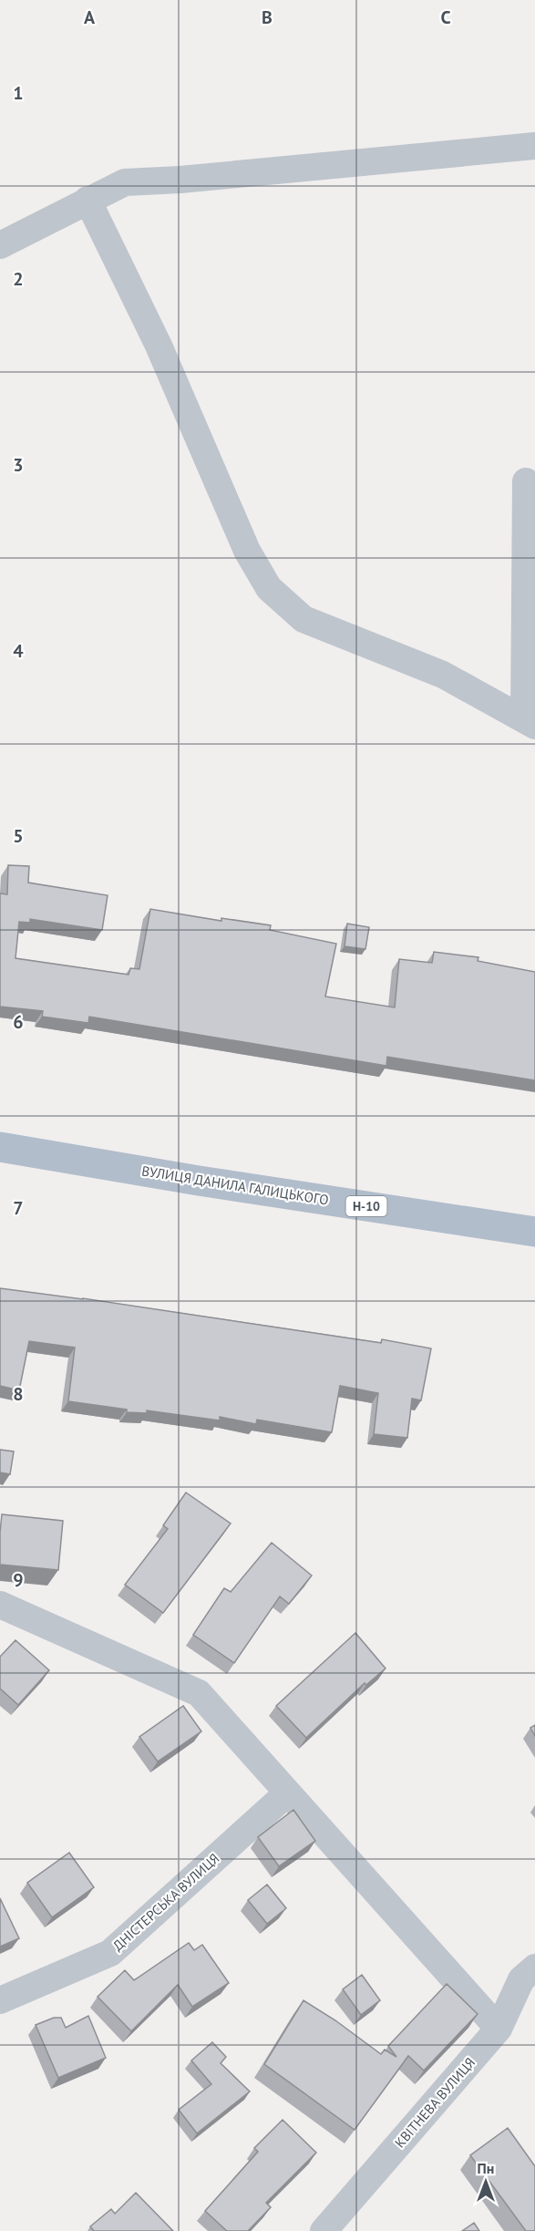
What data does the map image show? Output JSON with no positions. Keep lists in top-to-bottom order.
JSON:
{
  "streets": {
    "main road": ["ВУЛИЦЯ ДАНИЛА ГАЛИЦЬКОГО", "Н-10"],
    "street": ["ДНІСТЕРСЬКА ВУЛИЦЯ", "КВІТНЕВА ВУЛИЦЯ"]
  },
  "north": "top",
  "grid": {
    "columns": ["A", "B", "C"],
    "rows": [
      "1",
      "2",
      "3",
      "4",
      "5",
      "6",
      "7",
      "8",
      "9"
    ]
  }
}
